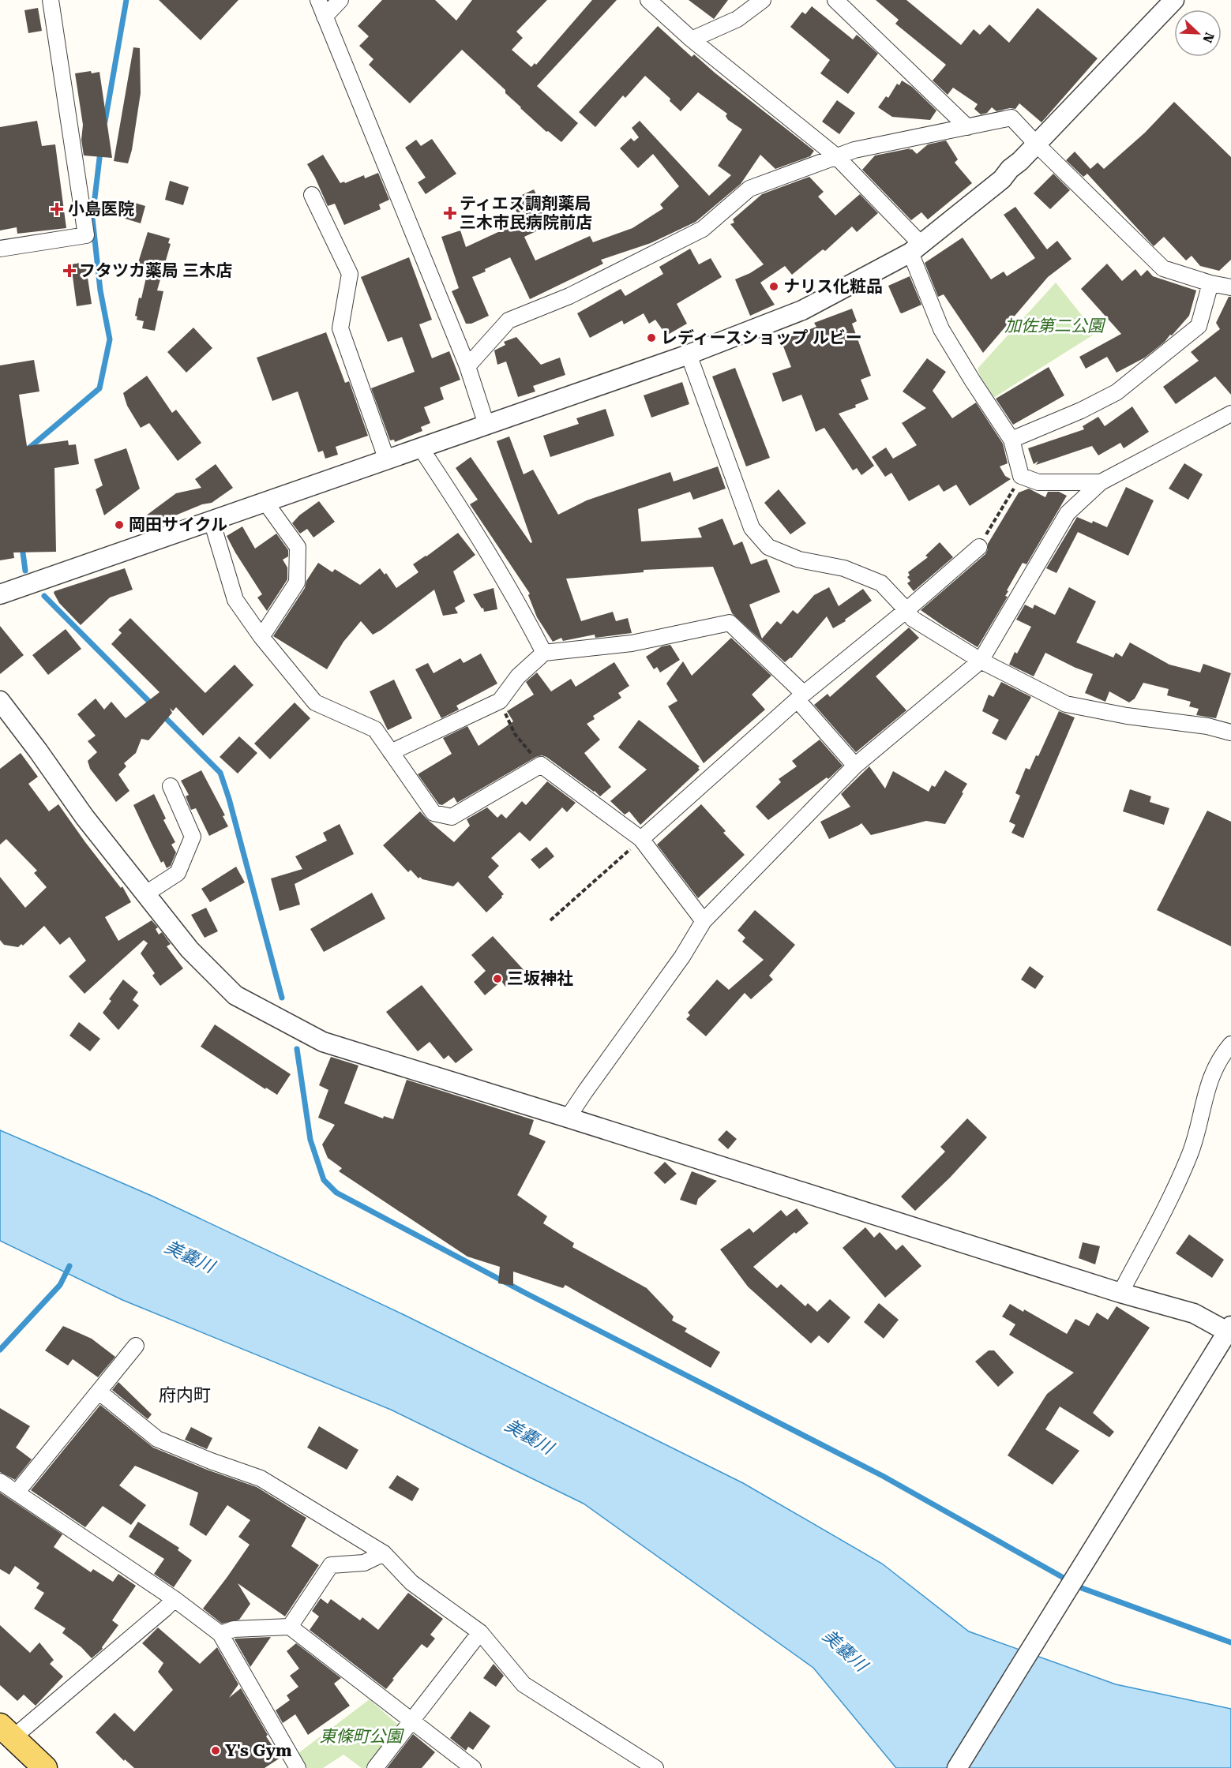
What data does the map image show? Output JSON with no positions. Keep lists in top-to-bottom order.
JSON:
{
  "districts": ["府内町"],
  "water": ["美嚢川"],
  "parks": ["加佐第二公園", "東條町公園"],
  "places": {
    "health": ["小島医院", "ティエス調剤薬局 三木市民病院前店", "フタツカ薬局 三木店"],
    "other": [
      "ナリス化粧品",
      "レディースショップ ルビー",
      "岡田サイクル",
      "三坂神社",
      "Y's Gym"
    ]
  },
  "north": "bottom right"
}
